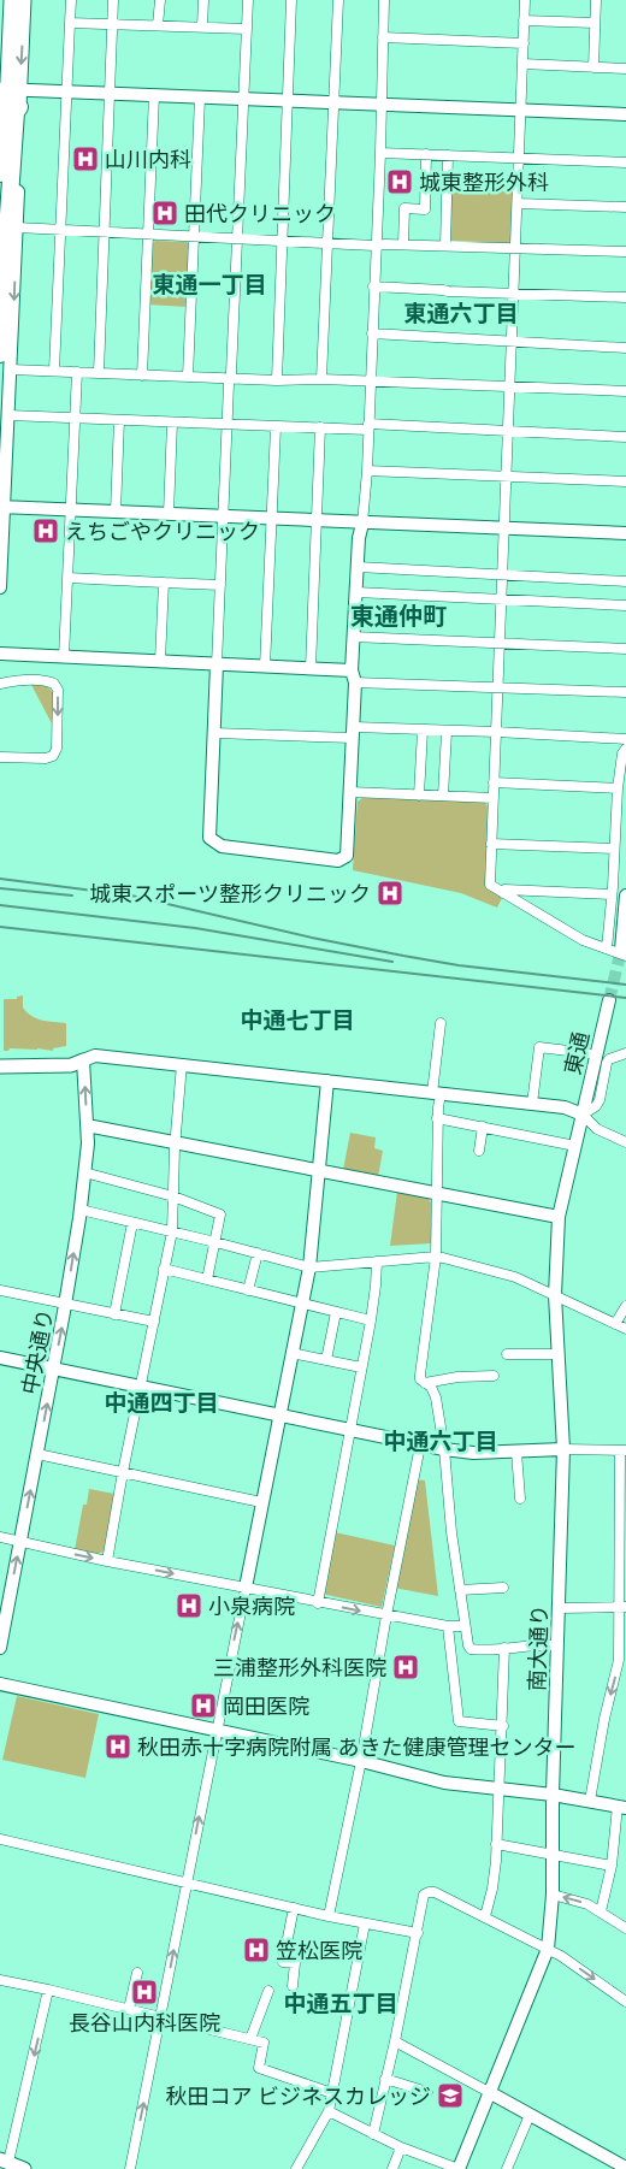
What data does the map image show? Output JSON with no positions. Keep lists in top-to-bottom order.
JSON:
{
  "streets": {
    "street": ["東通", "中央通り", "南大通り"]
  },
  "crossings": [
    ["東通", "南大通り"]
  ],
  "districts": [
    "東通一丁目",
    "東通六丁目",
    "東通仲町",
    "中通七丁目",
    "中通四丁目",
    "中通六丁目",
    "中通五丁目"
  ],
  "places": {
    "hospital": [
      "山川内科",
      "城東整形外科",
      "田代クリニック",
      "えちごやクリニック",
      "城東スポーツ整形クリニック",
      "小泉病院",
      "三浦整形外科医院",
      "岡田医院",
      "秋田赤十字病院附属 あきた健康管理センター",
      "笠松医院",
      "長谷山内科医院"
    ],
    "school or university": ["秋田コア ビジネスカレッジ"]
  }
}
